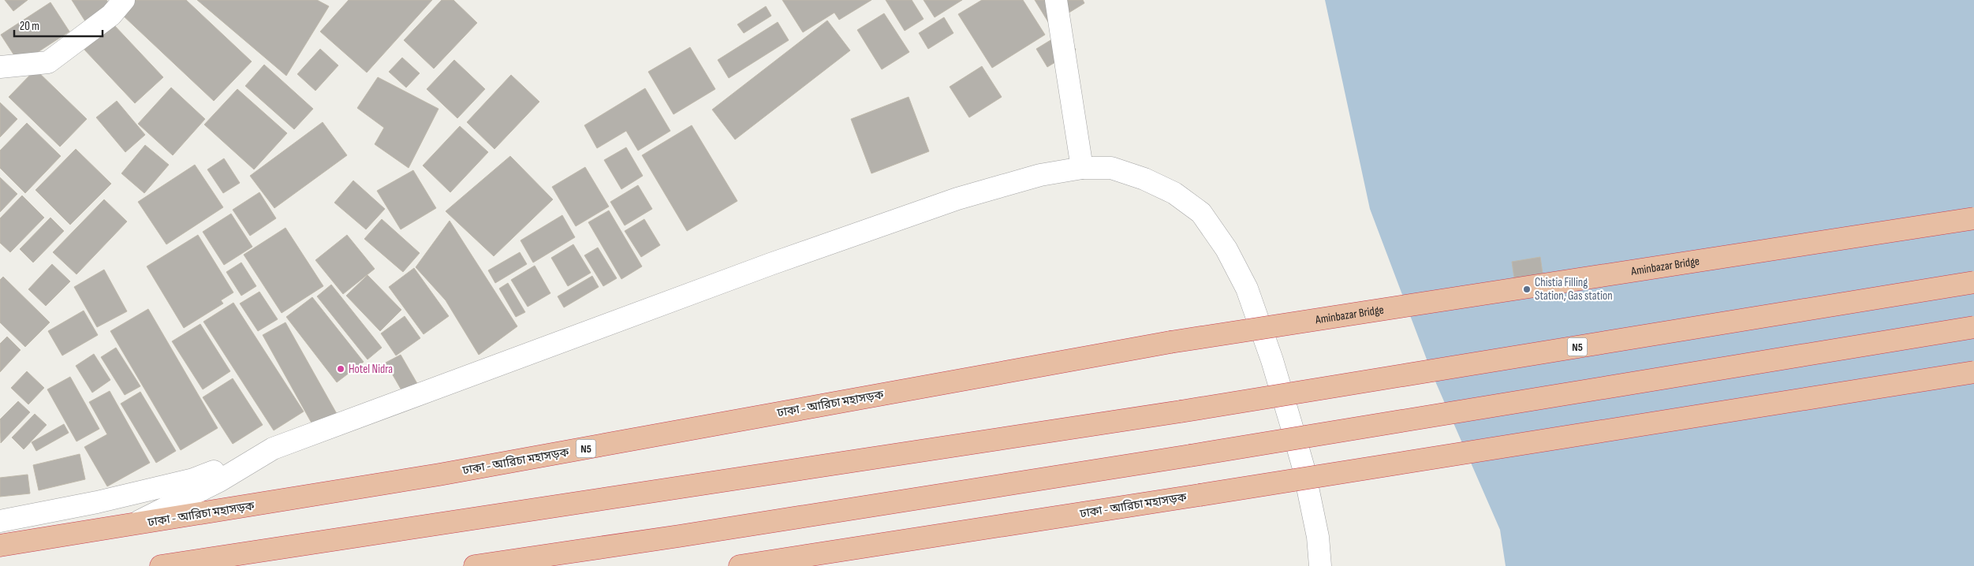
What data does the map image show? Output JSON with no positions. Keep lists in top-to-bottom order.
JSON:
{
  "streets": {
    "highway": ["Aminbazar Bridge", "N5", "ঢাকা - আরিচা মহাসড়ক"]
  },
  "crossings": [
    ["Aminbazar Bridge", "ঢাকা - আরিচা মহাসড়ক"]
  ],
  "places": ["Chistia Filling Station, Gas station", "Hotel Nidra"],
  "scale_bar": "20 m"
}
